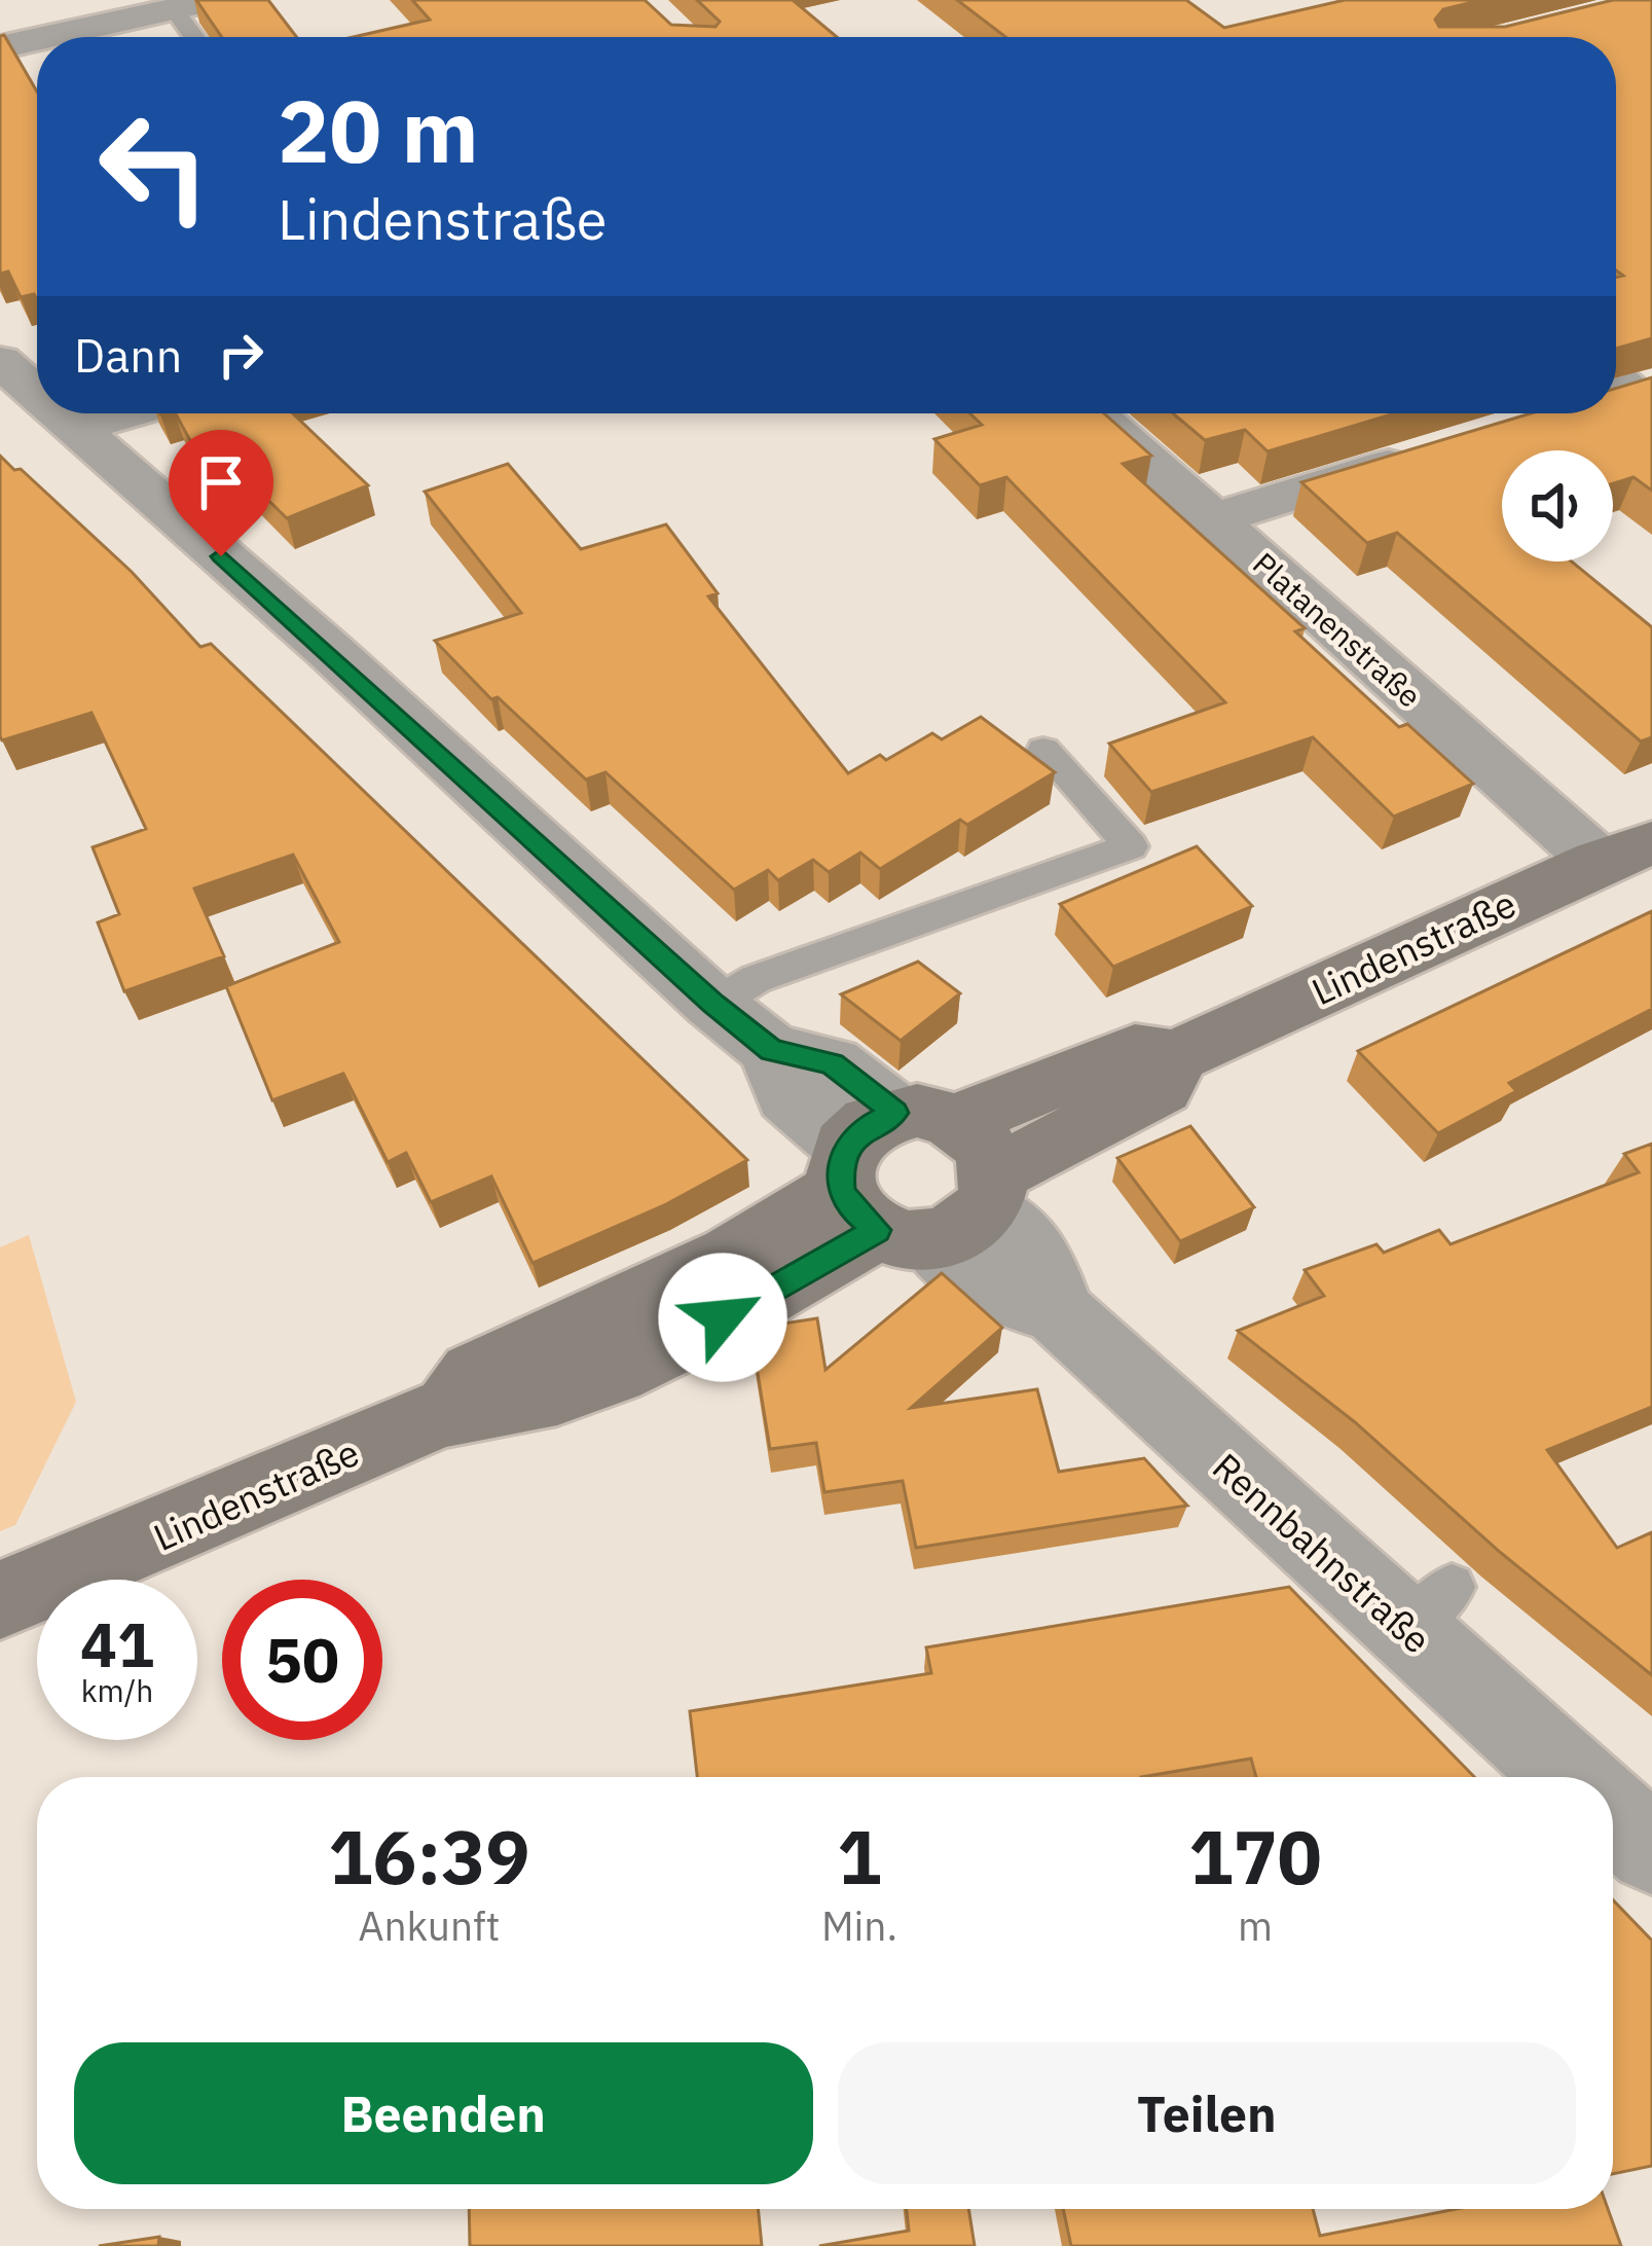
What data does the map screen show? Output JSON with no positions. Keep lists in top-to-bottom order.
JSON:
{
  "streets": {
    "main road": ["Lindenstraße"],
    "street": ["Platanenstraße", "Rennbahnstraße"]
  },
  "crossings": [
    ["Platanenstraße", "Lindenstraße"],
    ["Lindenstraße", "Rennbahnstraße"]
  ],
  "page": {
    "turn": ["20 m", "Lindenstraße"],
    "then": "Dann",
    "speed": "41 km/h",
    "limit": "50",
    "eta": [
      "16:39",
      "Ankunft",
      "1",
      "Min.",
      "170",
      "m"
    ],
    "buttons": ["Beenden", "Teilen"]
  }
}
